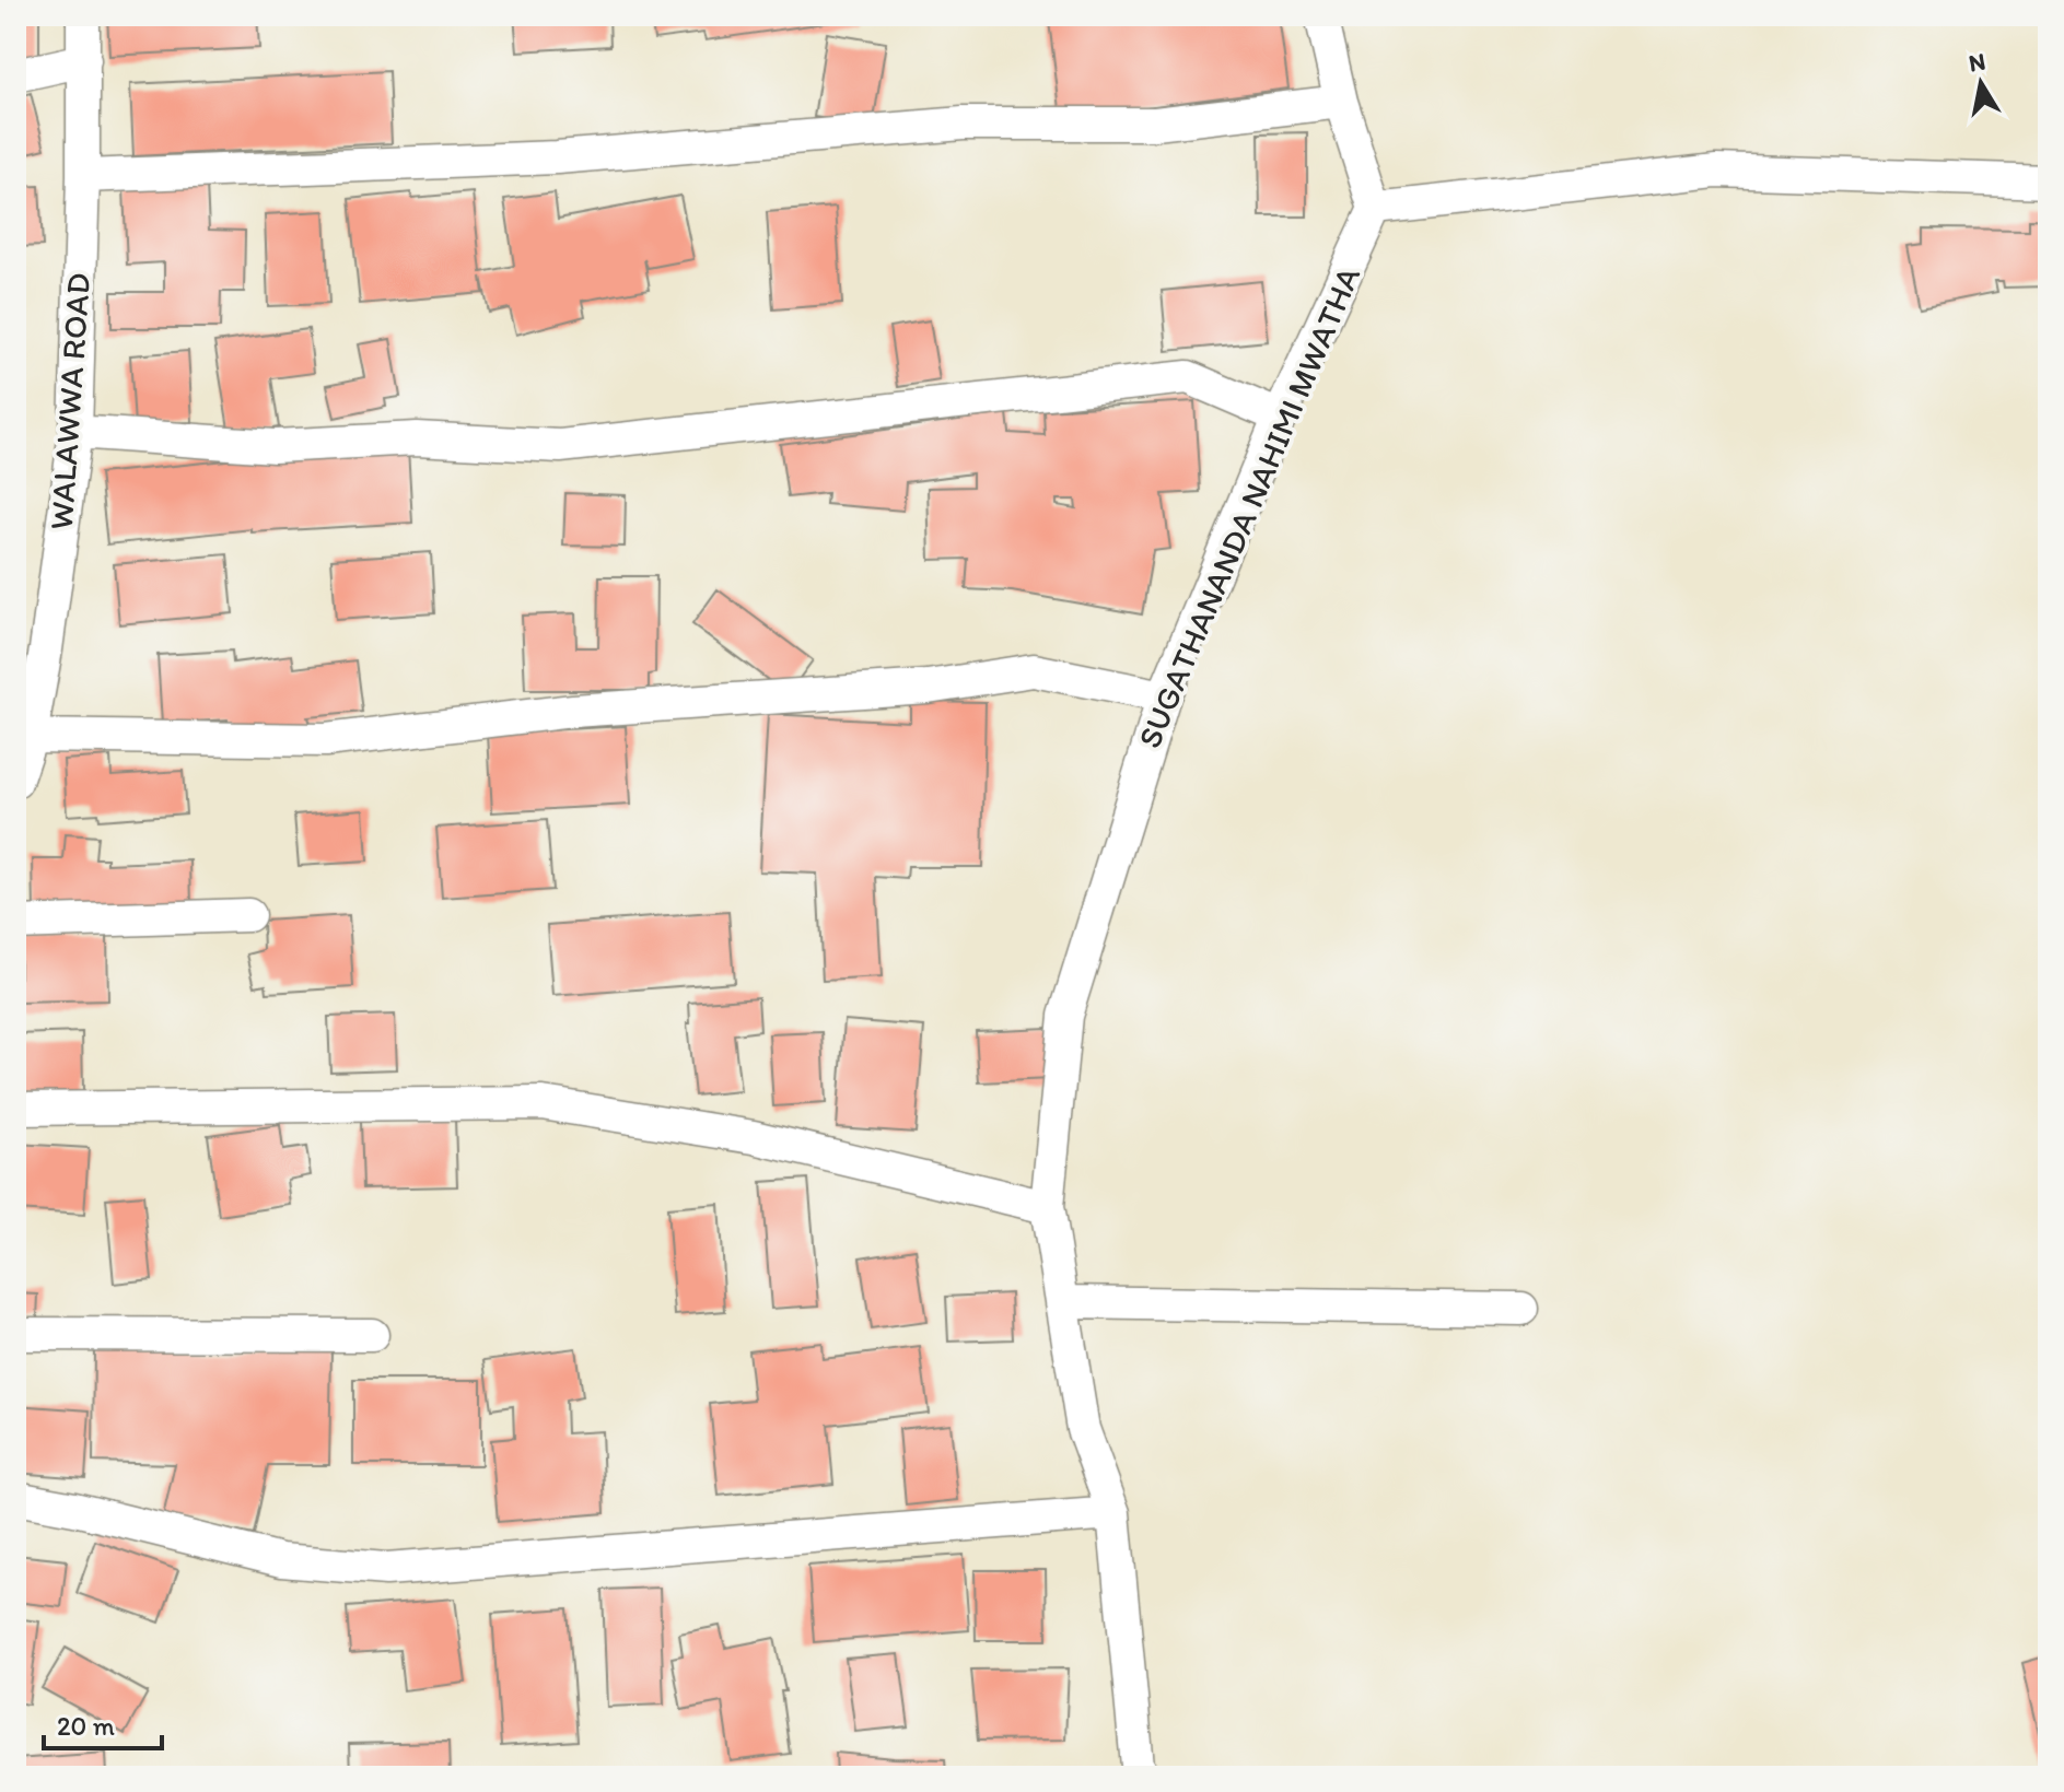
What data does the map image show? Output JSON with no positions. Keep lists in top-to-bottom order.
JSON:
{
  "streets": {
    "street": ["WALAWWA ROAD", "SUGATHANANDA NAHIMI MWATHA"]
  },
  "scale_bar": "20 m",
  "north": "top"
}
